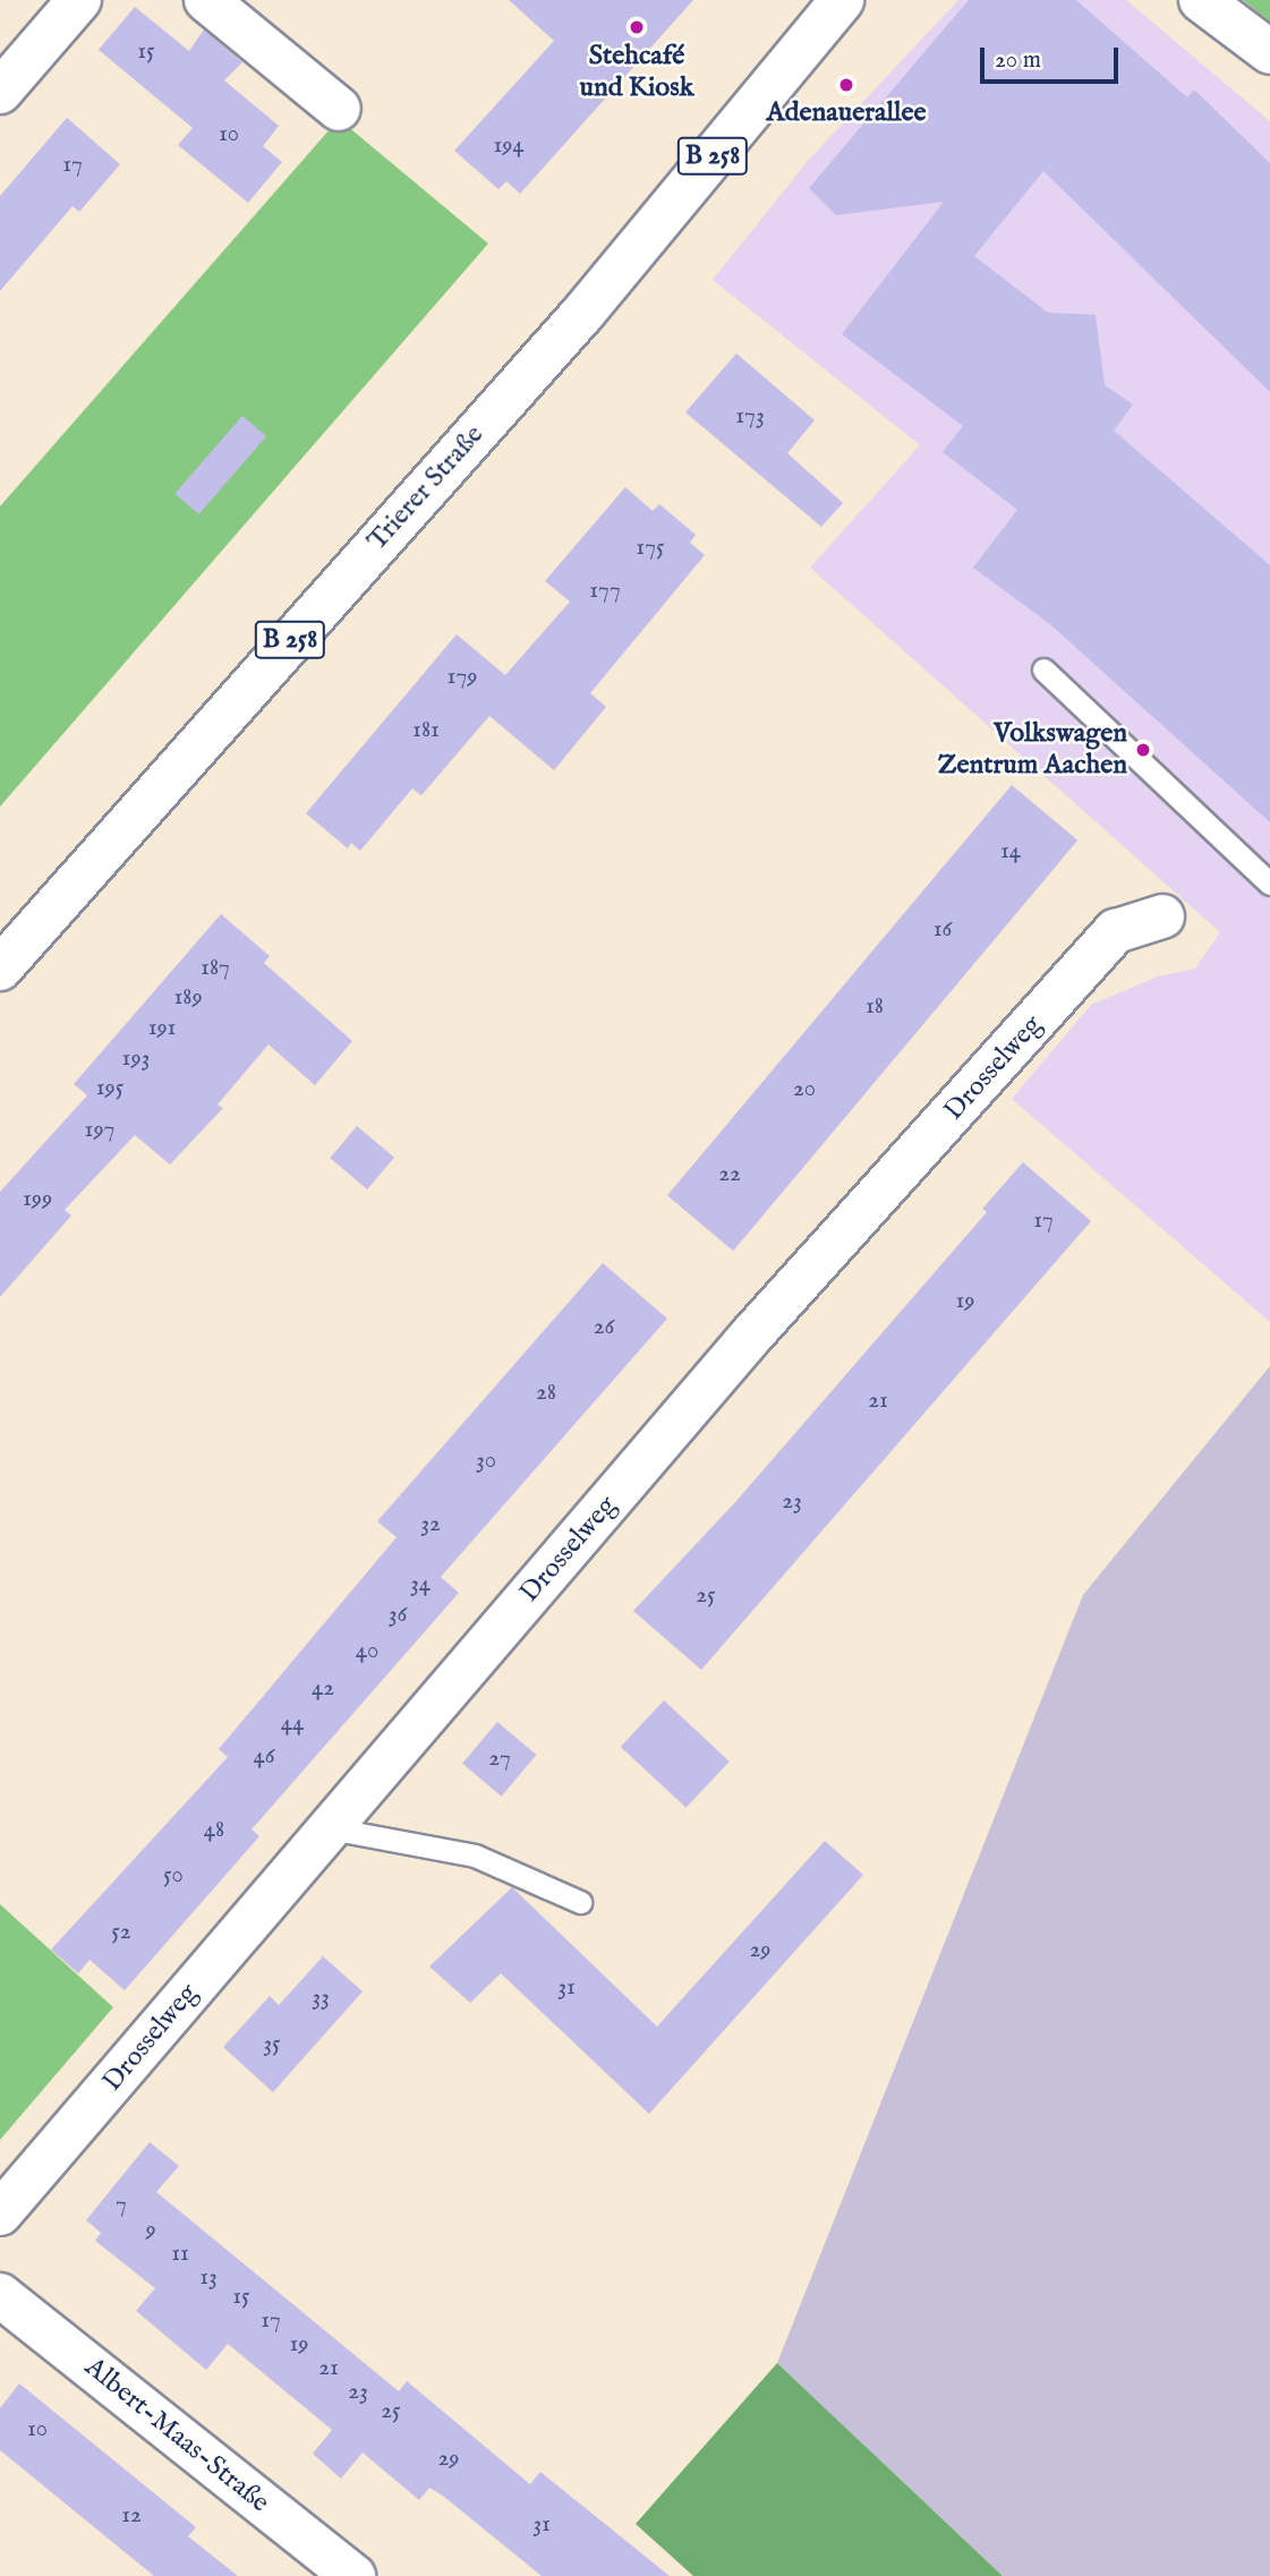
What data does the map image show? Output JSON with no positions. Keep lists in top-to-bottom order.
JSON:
{
  "streets": {
    "street": [
      "B 258",
      "Trierer Straße",
      "Drosselweg",
      "Albert-Maas-Straße"
    ]
  },
  "places": ["Stehcafé und Kiosk", "Adenauerallee", "Volkswagen Zentrum Aachen"],
  "house_numbers": [
    "15",
    "10",
    "194",
    "17",
    "173",
    "175",
    "177",
    "179",
    "181",
    "14",
    "16",
    "187",
    "189",
    "18",
    "191",
    "193",
    "195",
    "20",
    "197",
    "22",
    "199",
    "17",
    "19",
    "26",
    "28",
    "21",
    "30",
    "23",
    "32",
    "34",
    "25",
    "36",
    "40",
    "42",
    "44",
    "46",
    "27",
    "48",
    "50",
    "52",
    "29",
    "31",
    "33",
    "35",
    "7",
    "9",
    "11",
    "13",
    "15",
    "17",
    "19",
    "21",
    "23",
    "25",
    "10",
    "29",
    "12",
    "31"
  ],
  "scale_bar": "20 m"
}
